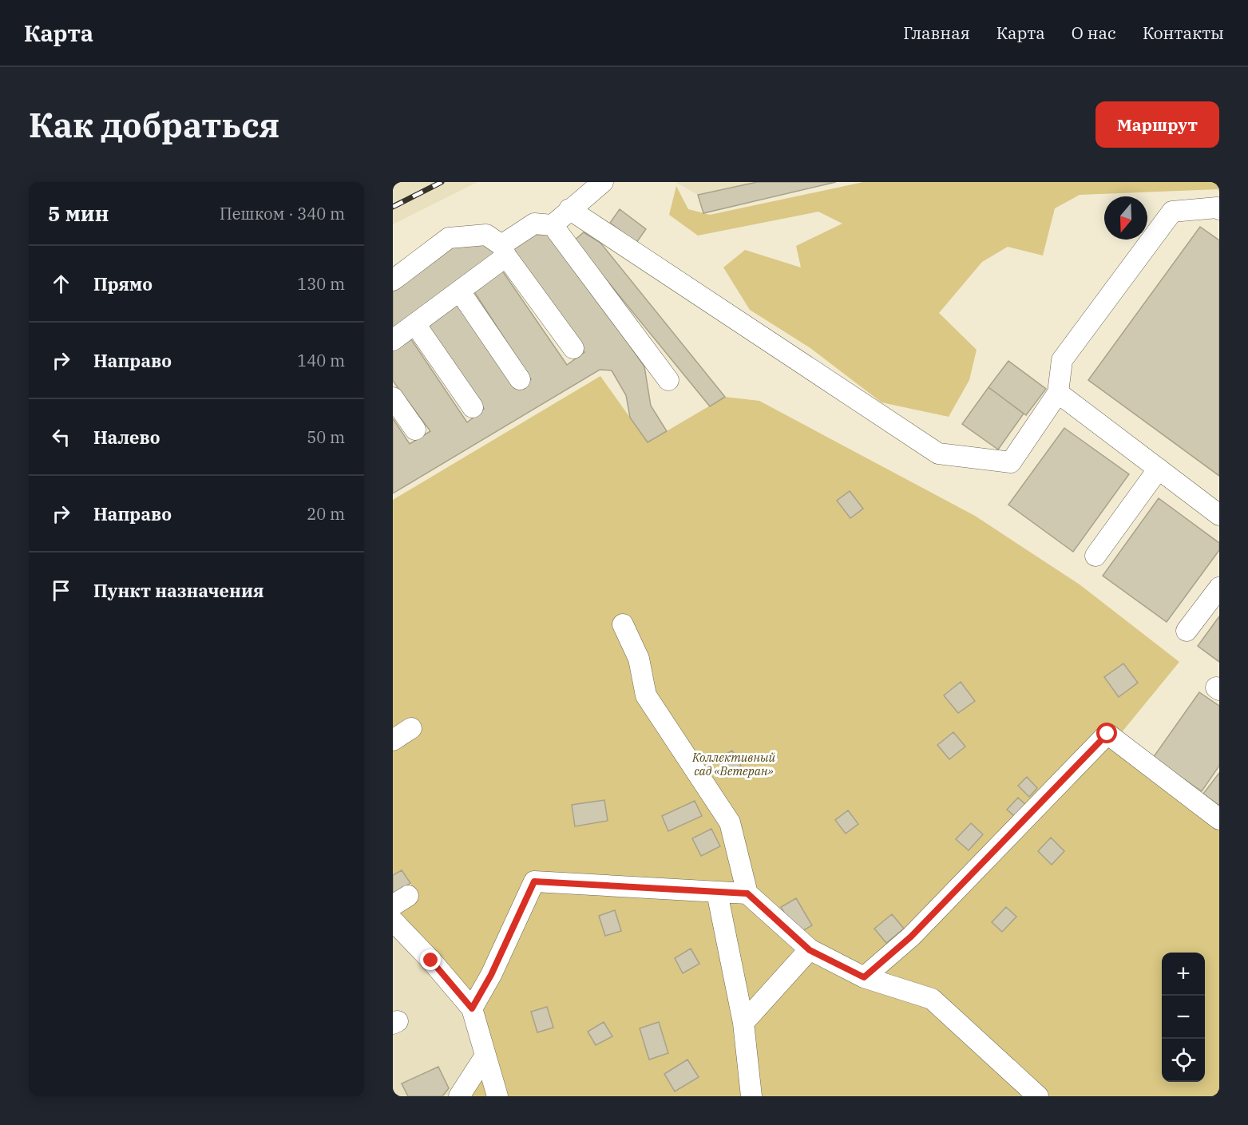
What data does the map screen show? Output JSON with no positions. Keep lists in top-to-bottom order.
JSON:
{
  "parks": ["Коллективный сад «Ветеран»"],
  "north": "bottom",
  "page": {
    "header": "Карта",
    "nav": [
      "Главная",
      "Карта",
      "О нас",
      "Контакты"
    ],
    "buttons": "Маршрут",
    "title": "Как добраться",
    "heading": ["5 мин", "Пешком · 340 m"],
    "list": [
      ["Прямо", "130 m"],
      ["Направо", "140 m"],
      ["Налево", "50 m"],
      ["Направо", "20 m"],
      "Пункт назначения"
    ],
    "map_buttons": ["+", "−"]
  }
}
